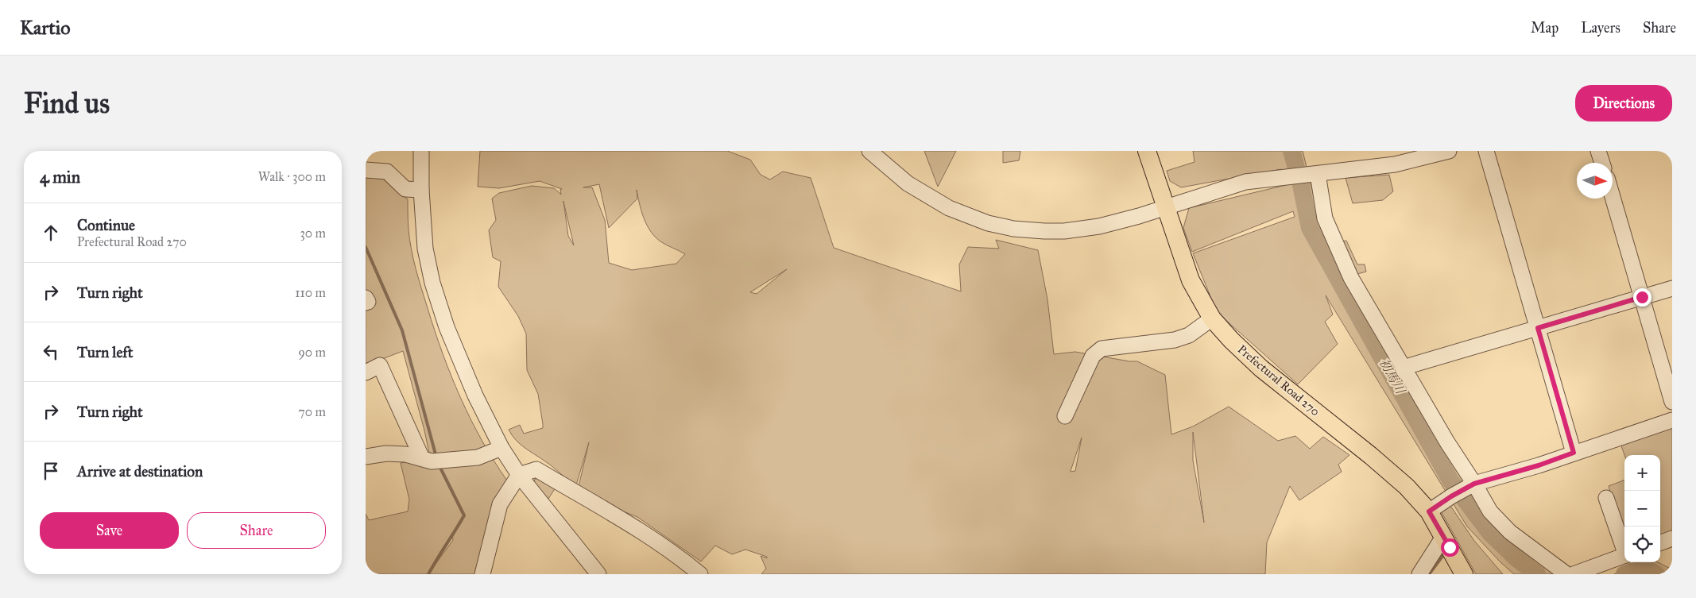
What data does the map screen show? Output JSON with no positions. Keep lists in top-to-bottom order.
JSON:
{
  "streets": {
    "main road": ["Prefectural Road 270"]
  },
  "water": ["初馬川"],
  "north": "right",
  "page": {
    "header": "Kartio",
    "nav": ["Map", "Layers", "Share"],
    "buttons": [
      "Directions",
      ["Save", "Share"]
    ],
    "title": "Find us",
    "heading": ["4 min", "Walk · 300 m"],
    "list": [
      ["Continue", "Prefectural Road 270", "30 m"],
      ["Turn right", "110 m"],
      ["Turn left", "90 m"],
      ["Turn right", "70 m"],
      "Arrive at destination"
    ],
    "map_buttons": ["+", "−"]
  }
}
